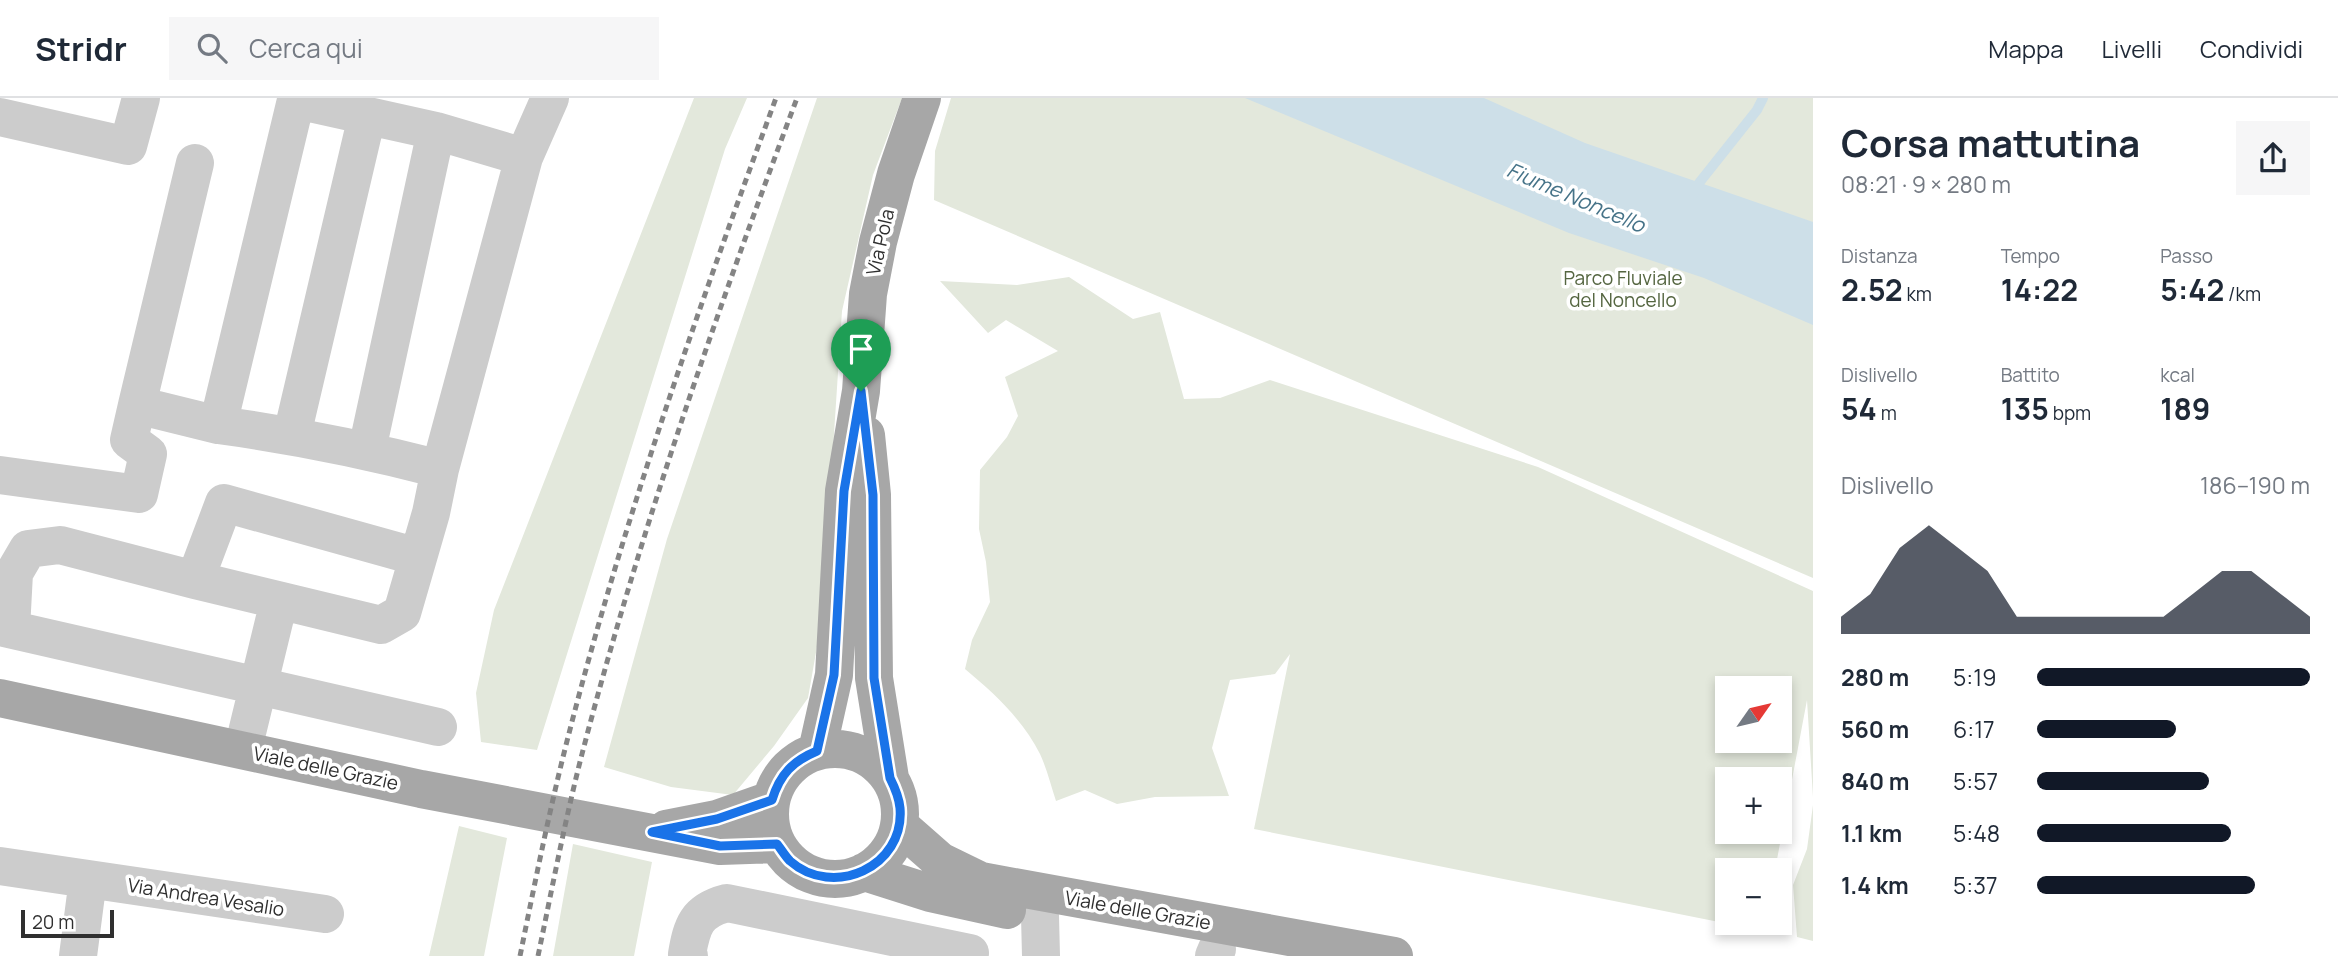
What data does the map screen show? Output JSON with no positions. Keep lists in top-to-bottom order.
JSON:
{
  "streets": {
    "main road": ["Via Pola", "Viale delle Grazie"],
    "street": ["Via Andrea Vesalio"]
  },
  "crossings": [
    ["Via Pola", "Viale delle Grazie"]
  ],
  "water": ["Fiume Noncello"],
  "parks": ["Parco Fluviale del Noncello"],
  "scale_bar": "20 m",
  "north": "top right",
  "page": {
    "header": "Stridr",
    "search": "Cerca qui",
    "nav": ["Mappa", "Livelli", "Condividi"],
    "heading": ["Corsa mattutina", "08:21 · 9 × 280 m"],
    "stats": [
      ["Distanza", "2.52 km"],
      ["Tempo", "14:22"],
      ["Passo", "5:42 /km"],
      ["Dislivello", "54 m"],
      ["Battito", "135 bpm"],
      ["kcal", "189"]
    ],
    "chart": ["Dislivello", "186–190 m"],
    "list": [
      {
        "name": "280 m",
        "note": "5:19"
      },
      {
        "name": "560 m",
        "note": "6:17"
      },
      {
        "name": "840 m",
        "note": "5:57"
      },
      {
        "name": "1.1 km",
        "note": "5:48"
      },
      {
        "name": "1.4 km",
        "note": "5:37"
      }
    ],
    "map_buttons": ["+", "−"],
    "scale": "20 m"
  }
}
